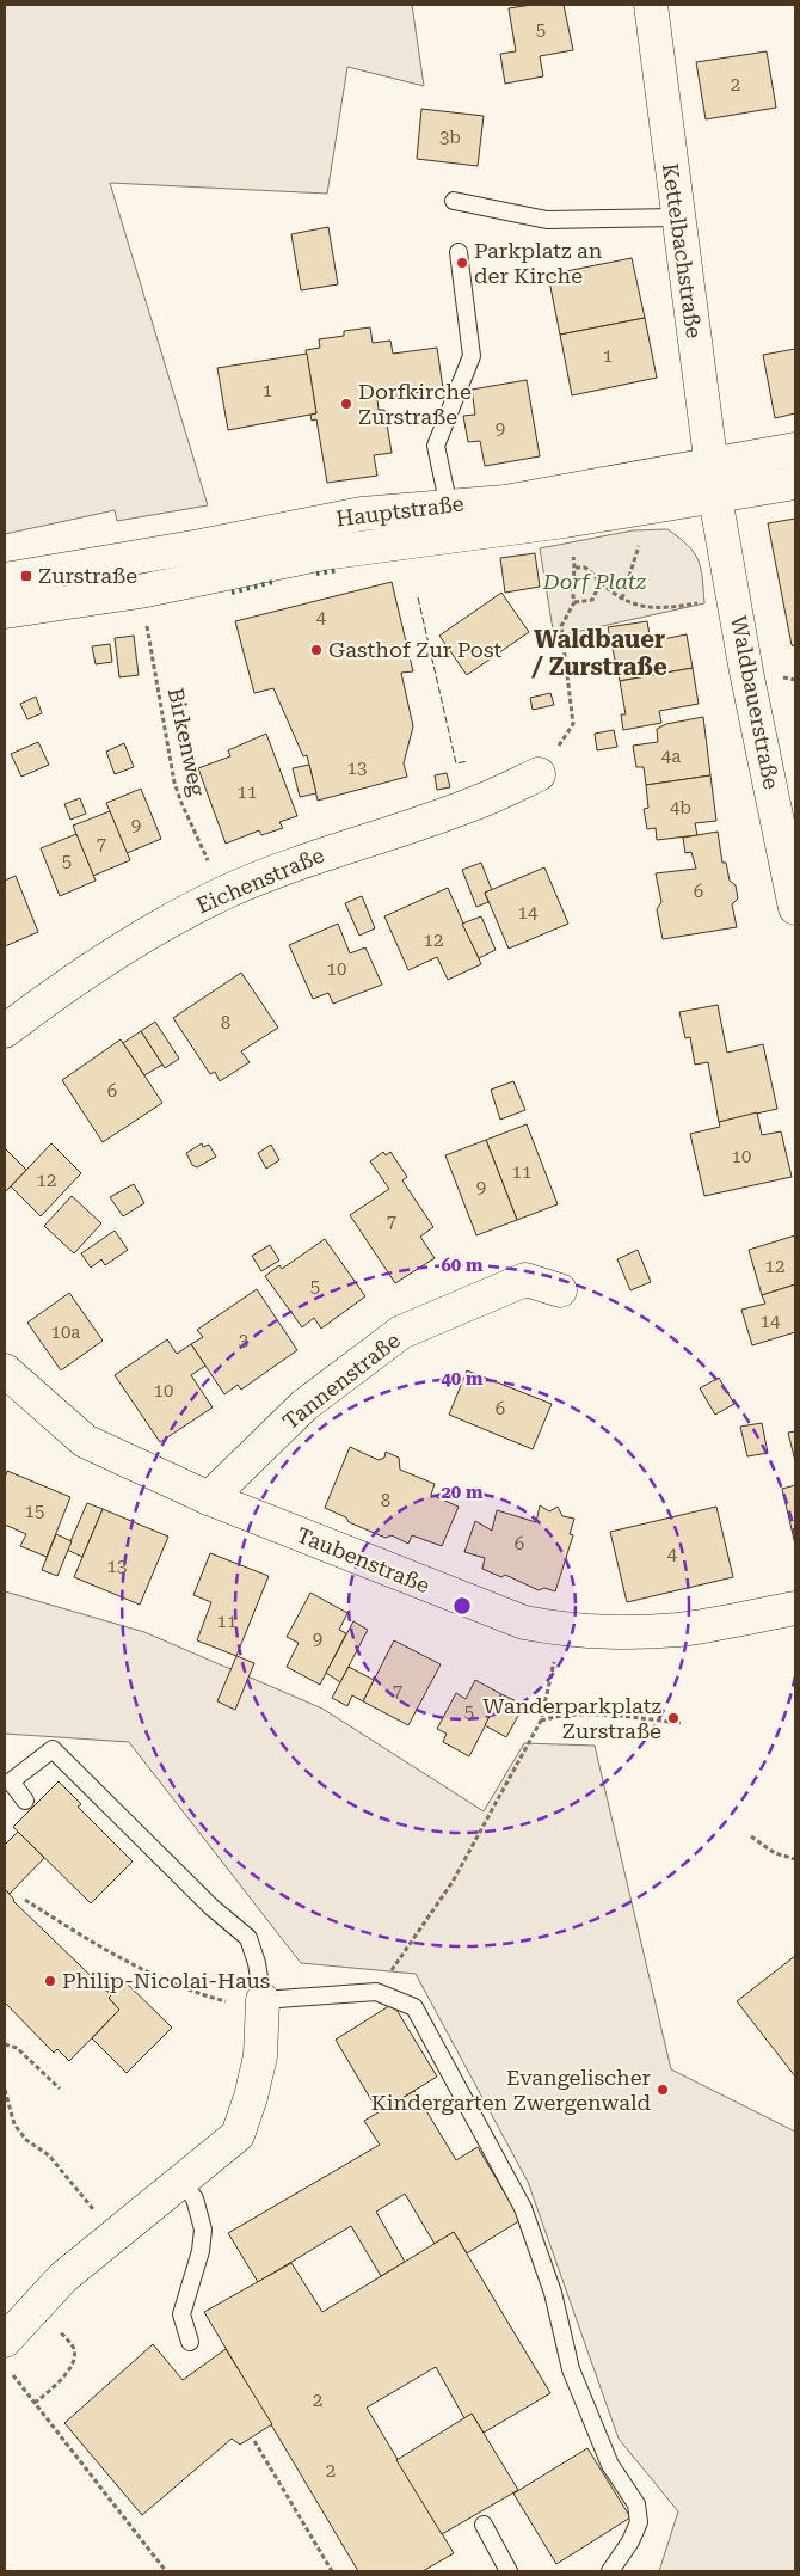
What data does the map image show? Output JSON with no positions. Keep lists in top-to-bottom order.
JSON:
{
  "streets": {
    "street": [
      "Kettelbachstraße",
      "Hauptstraße",
      "Waldbauerstraße",
      "Eichenstraße",
      "Tannenstraße",
      "Taubenstraße"
    ],
    "path": ["Birkenweg"]
  },
  "crossings": [
    ["Kettelbachstraße", "Hauptstraße"],
    ["Kettelbachstraße", "Waldbauerstraße"],
    ["Hauptstraße", "Waldbauerstraße"],
    ["Hauptstraße", "Birkenweg"],
    ["Birkenweg", "Eichenstraße"],
    ["Tannenstraße", "Taubenstraße"]
  ],
  "districts": ["Waldbauer / Zurstraße"],
  "parks": ["Dorf Platz"],
  "places": {
    "other": [
      "Parkplatz an der Kirche",
      "Dorfkirche Zurstraße",
      "Gasthof Zur Post",
      "Wanderparkplatz Zurstraße",
      "Philip-Nicolai-Haus",
      "Evangelischer Kindergarten Zwergenwald"
    ],
    "transit": ["Zurstraße"]
  },
  "house_numbers": [
    "5",
    "2",
    "3b",
    "1",
    "1",
    "9",
    "4",
    "4a",
    "13",
    "11",
    "4b",
    "9",
    "7",
    "5",
    "6",
    "14",
    "12",
    "10",
    "8",
    "6",
    "10",
    "11",
    "12",
    "9",
    "7",
    "12",
    "5",
    "14",
    "10a",
    "3",
    "10",
    "6",
    "8",
    "15",
    "6",
    "4",
    "13",
    "11",
    "9",
    "7",
    "5",
    "2",
    "2"
  ],
  "rings": ["60 m", "40 m", "20 m"]
}
